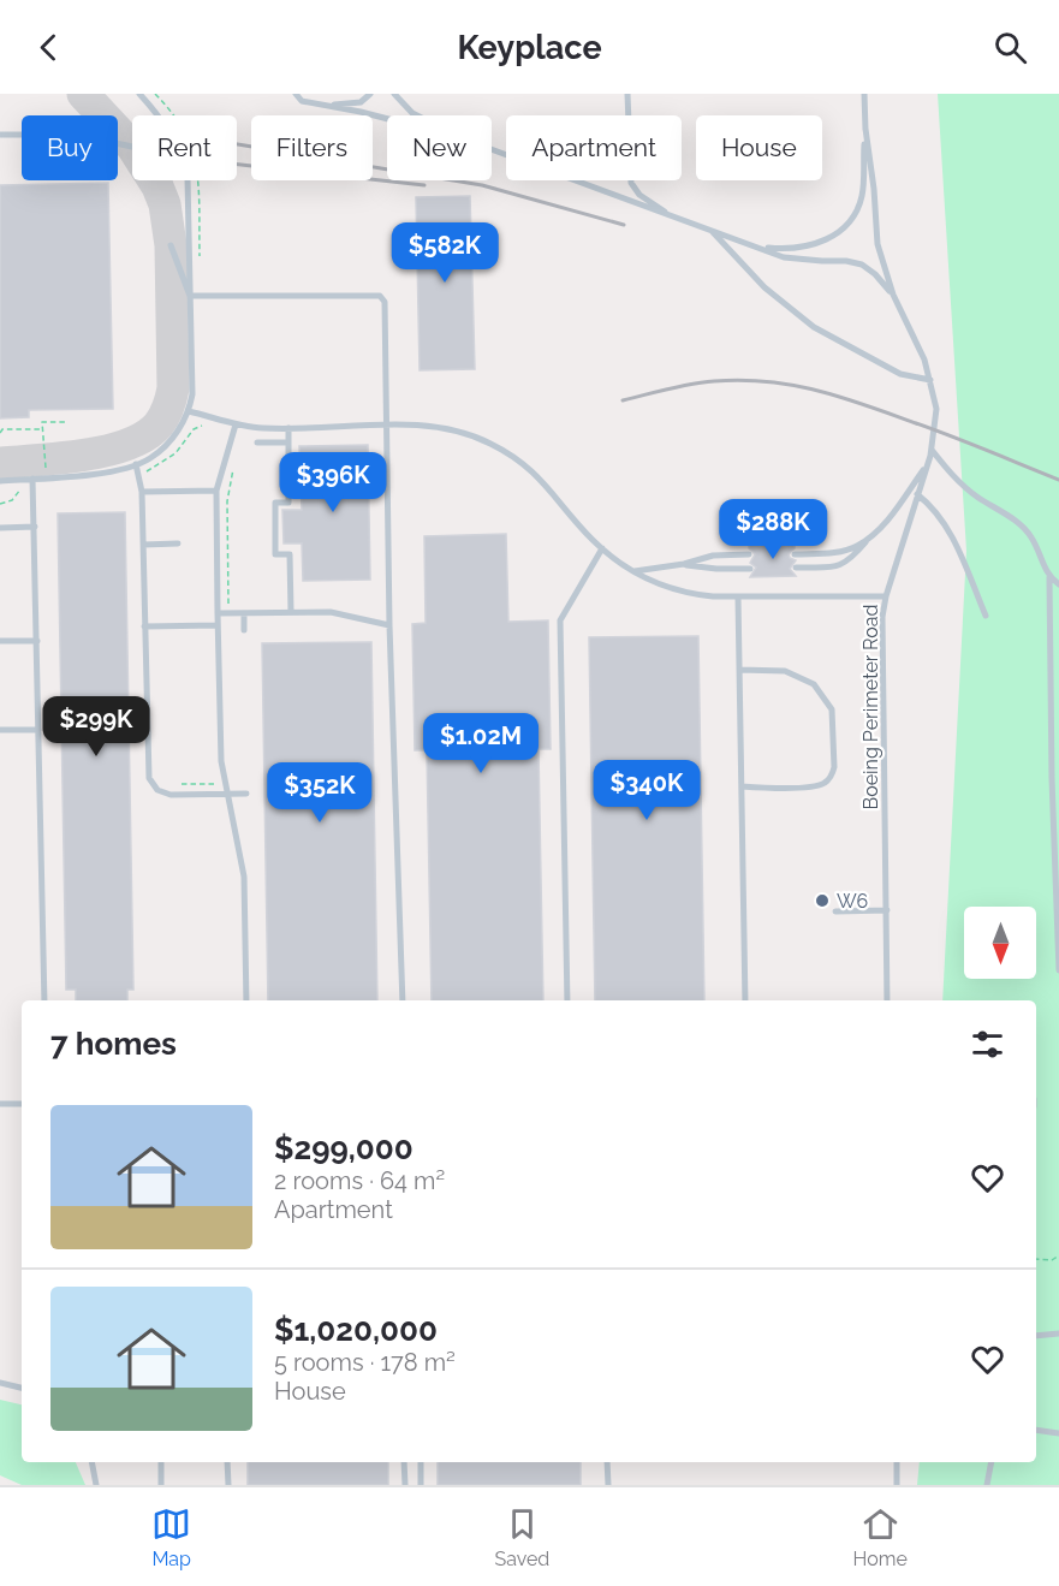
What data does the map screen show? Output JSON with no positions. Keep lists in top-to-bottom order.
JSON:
{
  "streets": {
    "lane": ["Boeing Perimeter Road"]
  },
  "places": ["W6"],
  "north": "bottom",
  "page": {
    "header": "Keyplace",
    "chip": [
      "Buy",
      "Rent",
      "Filters",
      "New",
      "Apartment",
      "House"
    ],
    "price": [
      "$582K",
      "$396K",
      "$288K",
      "$299K",
      "$1.02M",
      "$340K",
      "$352K"
    ],
    "heading": "7 homes",
    "list": [
      {
        "name": "$299,000",
        "note": "2 rooms · 64 m² · Apartment"
      },
      {
        "name": "$1,020,000",
        "note": "5 rooms · 178 m² · House"
      }
    ],
    "tabs": ["Map", "Saved", "Home"]
  }
}
